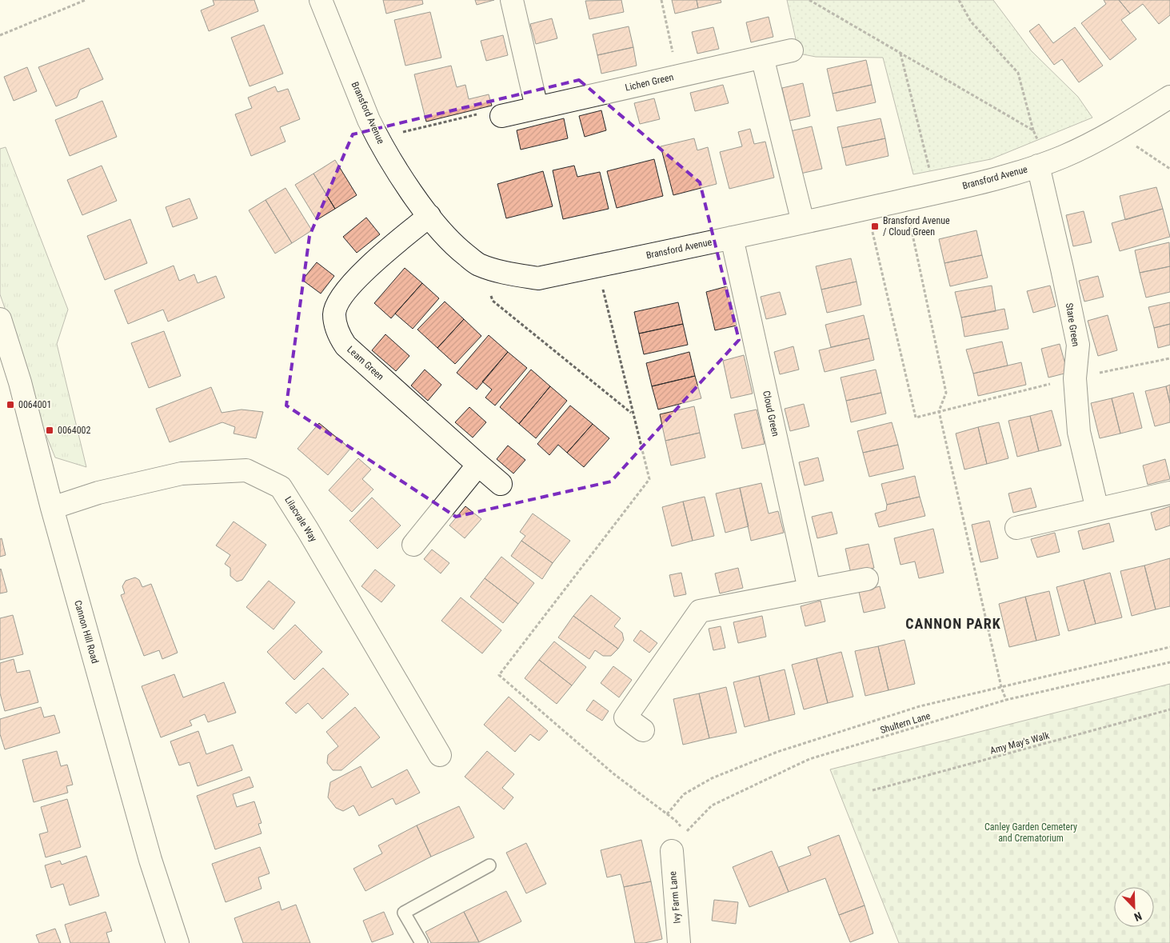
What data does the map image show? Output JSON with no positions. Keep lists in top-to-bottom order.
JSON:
{
  "streets": {
    "street": [
      "Lichen Green",
      "Bransford Avenue",
      "Stare Green",
      "Leam Green",
      "Cloud Green",
      "Lilacvale Way",
      "Cannon Hill Road",
      "Ivy Farm Lane"
    ],
    "path": ["Shultern Lane", "Amy May's Walk"]
  },
  "crossings": [
    ["Bransford Avenue", "Stare Green"],
    ["Bransford Avenue", "Leam Green"],
    ["Bransford Avenue", "Cloud Green"],
    ["Lilacvale Way", "Cannon Hill Road"]
  ],
  "districts": ["CANNON PARK"],
  "parks": ["Canley Garden Cemetery and Crematorium"],
  "places": {
    "transit": ["Bransford Avenue / Cloud Green", "0064001", "0064002"]
  },
  "north": "bottom right"
}
